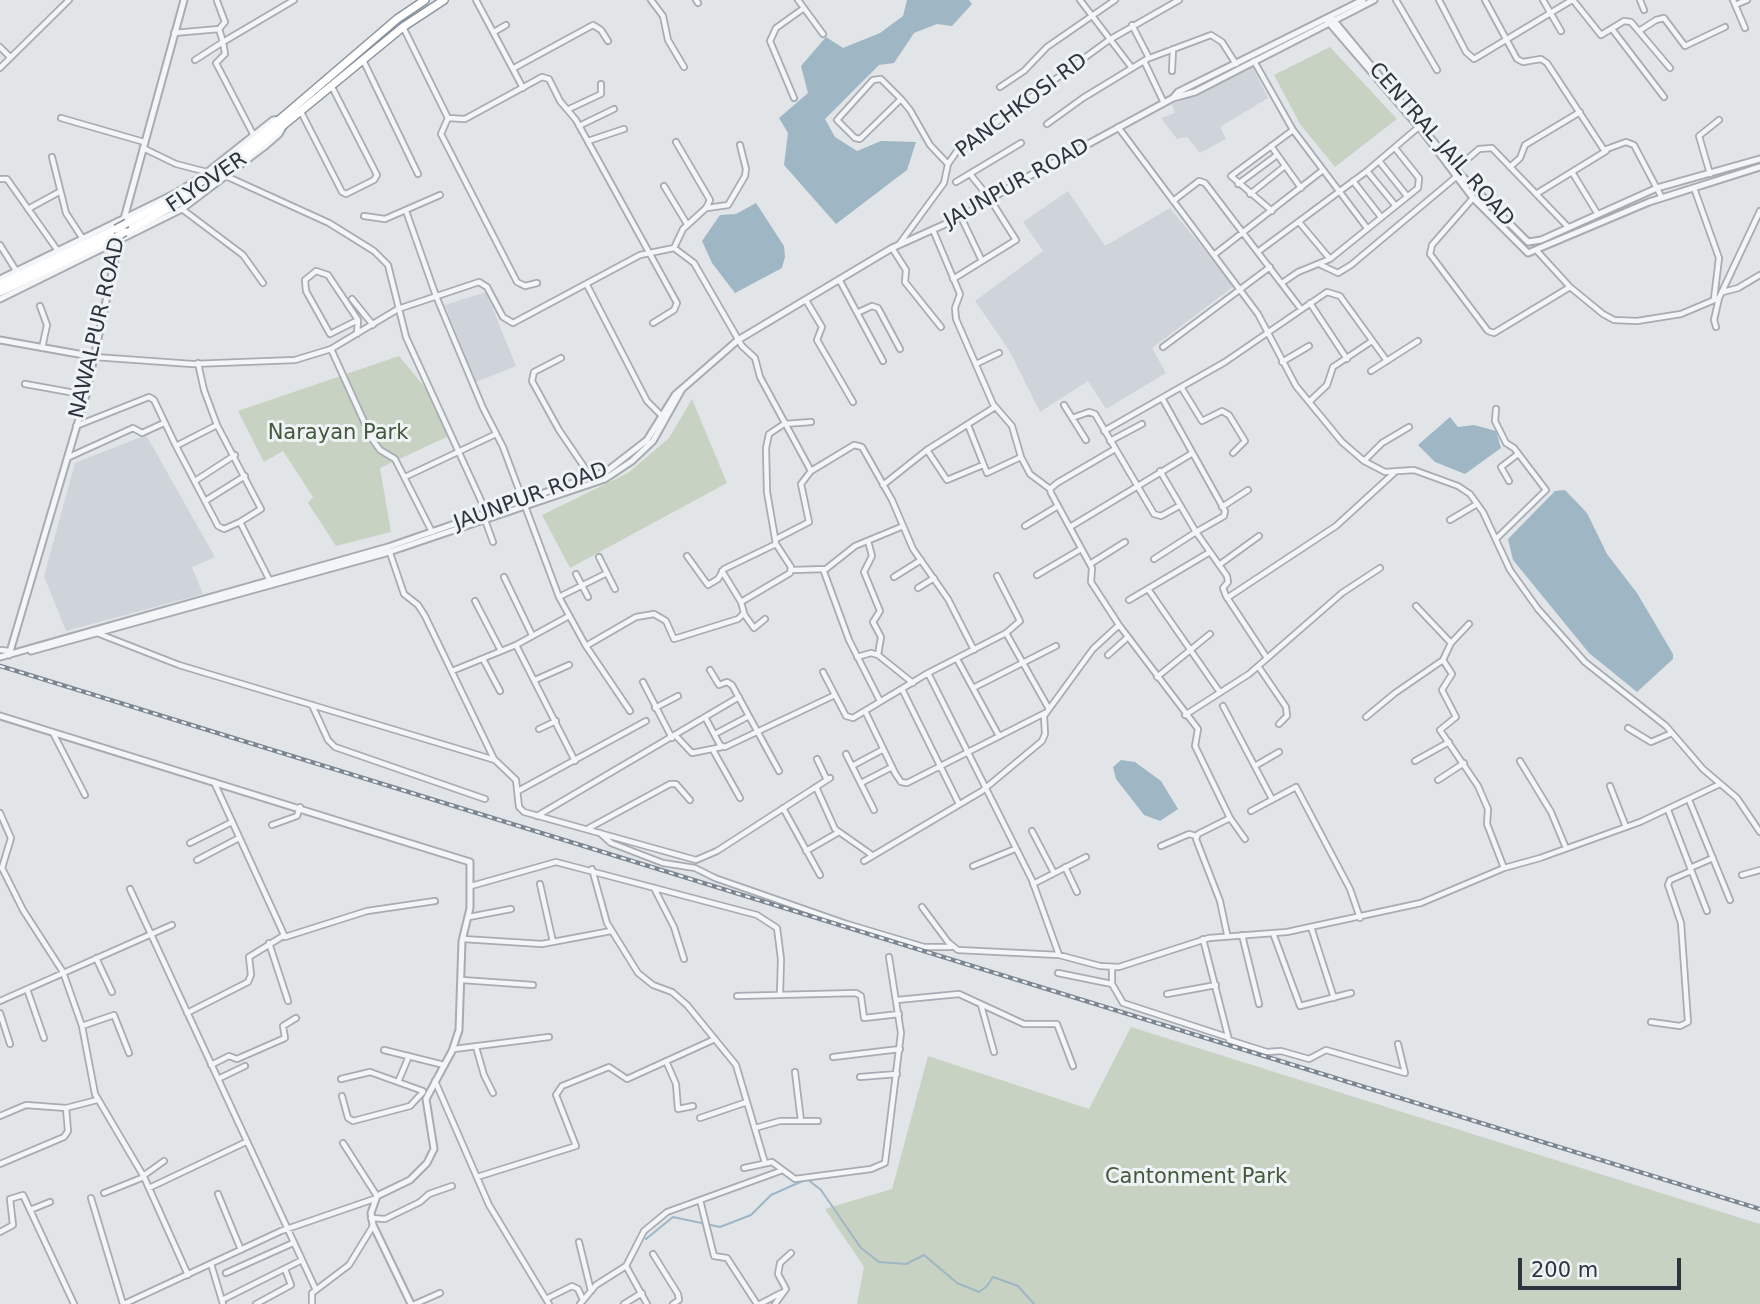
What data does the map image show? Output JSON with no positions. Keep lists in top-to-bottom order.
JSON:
{
  "streets": {
    "highway": ["FLYOVER"],
    "street": [
      "PANCHKOSI RD",
      "CENTRAL JAIL ROAD",
      "JAUNPUR ROAD",
      "NAWALPUR ROAD"
    ]
  },
  "crossings": [
    ["PANCHKOSI RD", "JAUNPUR ROAD"],
    ["CENTRAL JAIL ROAD", "JAUNPUR ROAD"],
    ["FLYOVER", "NAWALPUR ROAD"]
  ],
  "parks": ["Narayan Park", "Cantonment Park"],
  "scale_bar": "200 m"
}
